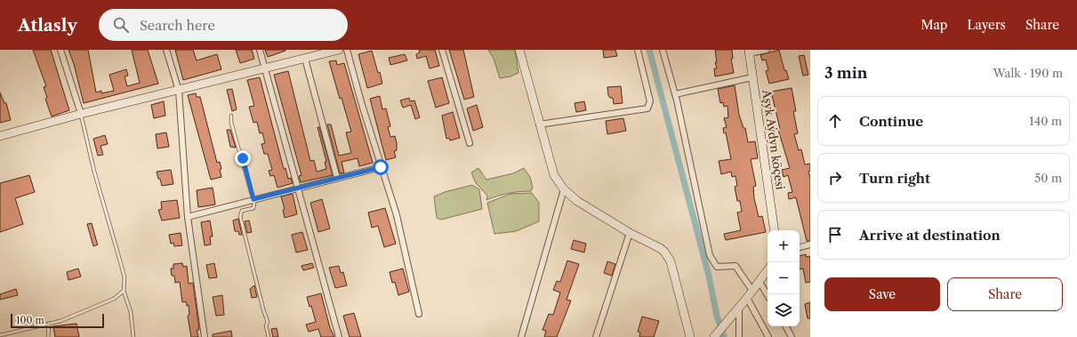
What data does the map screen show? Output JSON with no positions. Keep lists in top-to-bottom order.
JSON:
{
  "streets": {
    "street": ["Aşyk Aýdyn köçesi"]
  },
  "scale_bar": "100 m",
  "page": {
    "header": "Atlasly",
    "search": "Search here",
    "nav": ["Map", "Layers", "Share"],
    "heading": ["3 min", "Walk · 190 m"],
    "list": [
      ["Continue", "140 m"],
      ["Turn right", "50 m"],
      "Arrive at destination"
    ],
    "map_buttons": ["+", "−"],
    "buttons": ["Save", "Share"],
    "scale": "100 m"
  }
}
